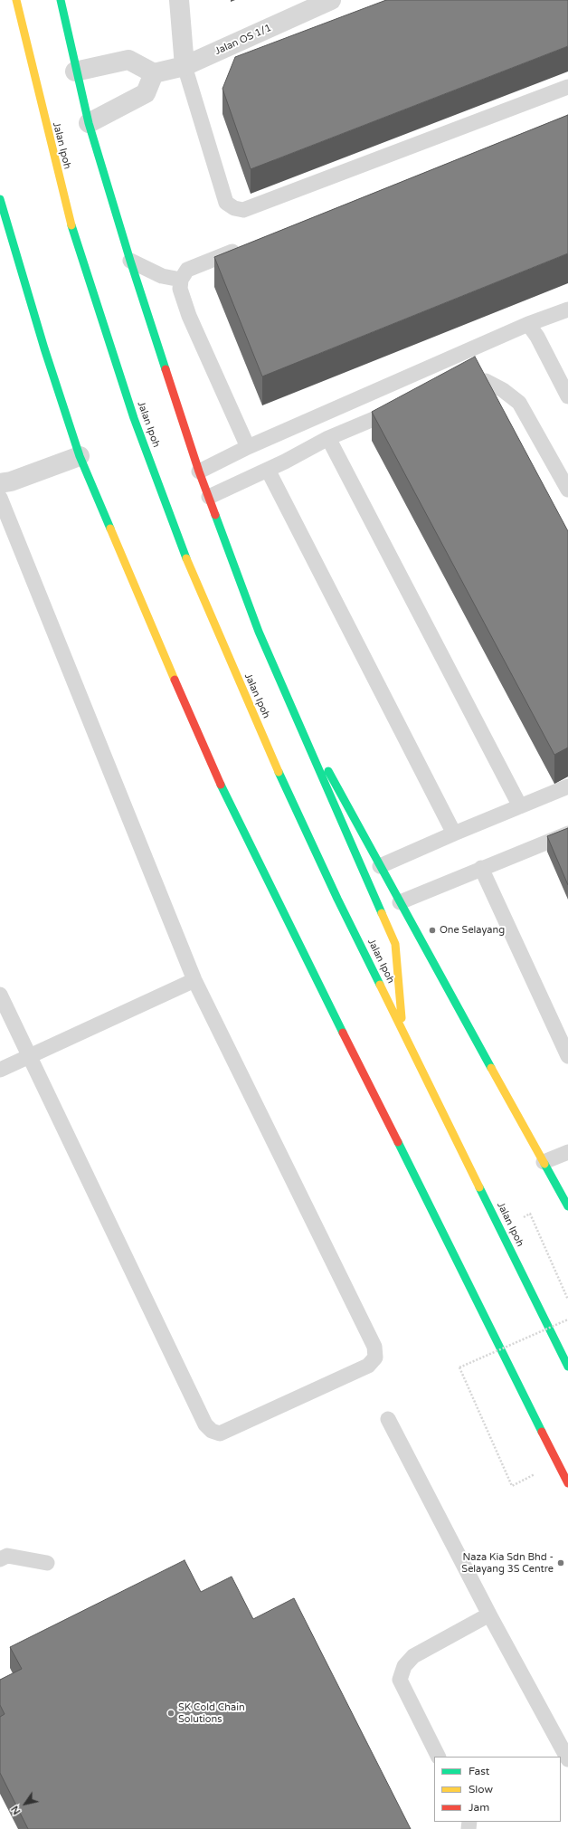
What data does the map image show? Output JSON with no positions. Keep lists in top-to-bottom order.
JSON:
{
  "streets": {
    "main road": ["Jalan Ipoh"],
    "street": ["Jalan OS 1/1"]
  },
  "places": ["One Selayang", "Naza Kia Sdn Bhd - Selayang 3S Centre", "SK Cold Chain Solutions"],
  "legend": ["Fast", "Slow", "Jam"],
  "north": "bottom left"
}
